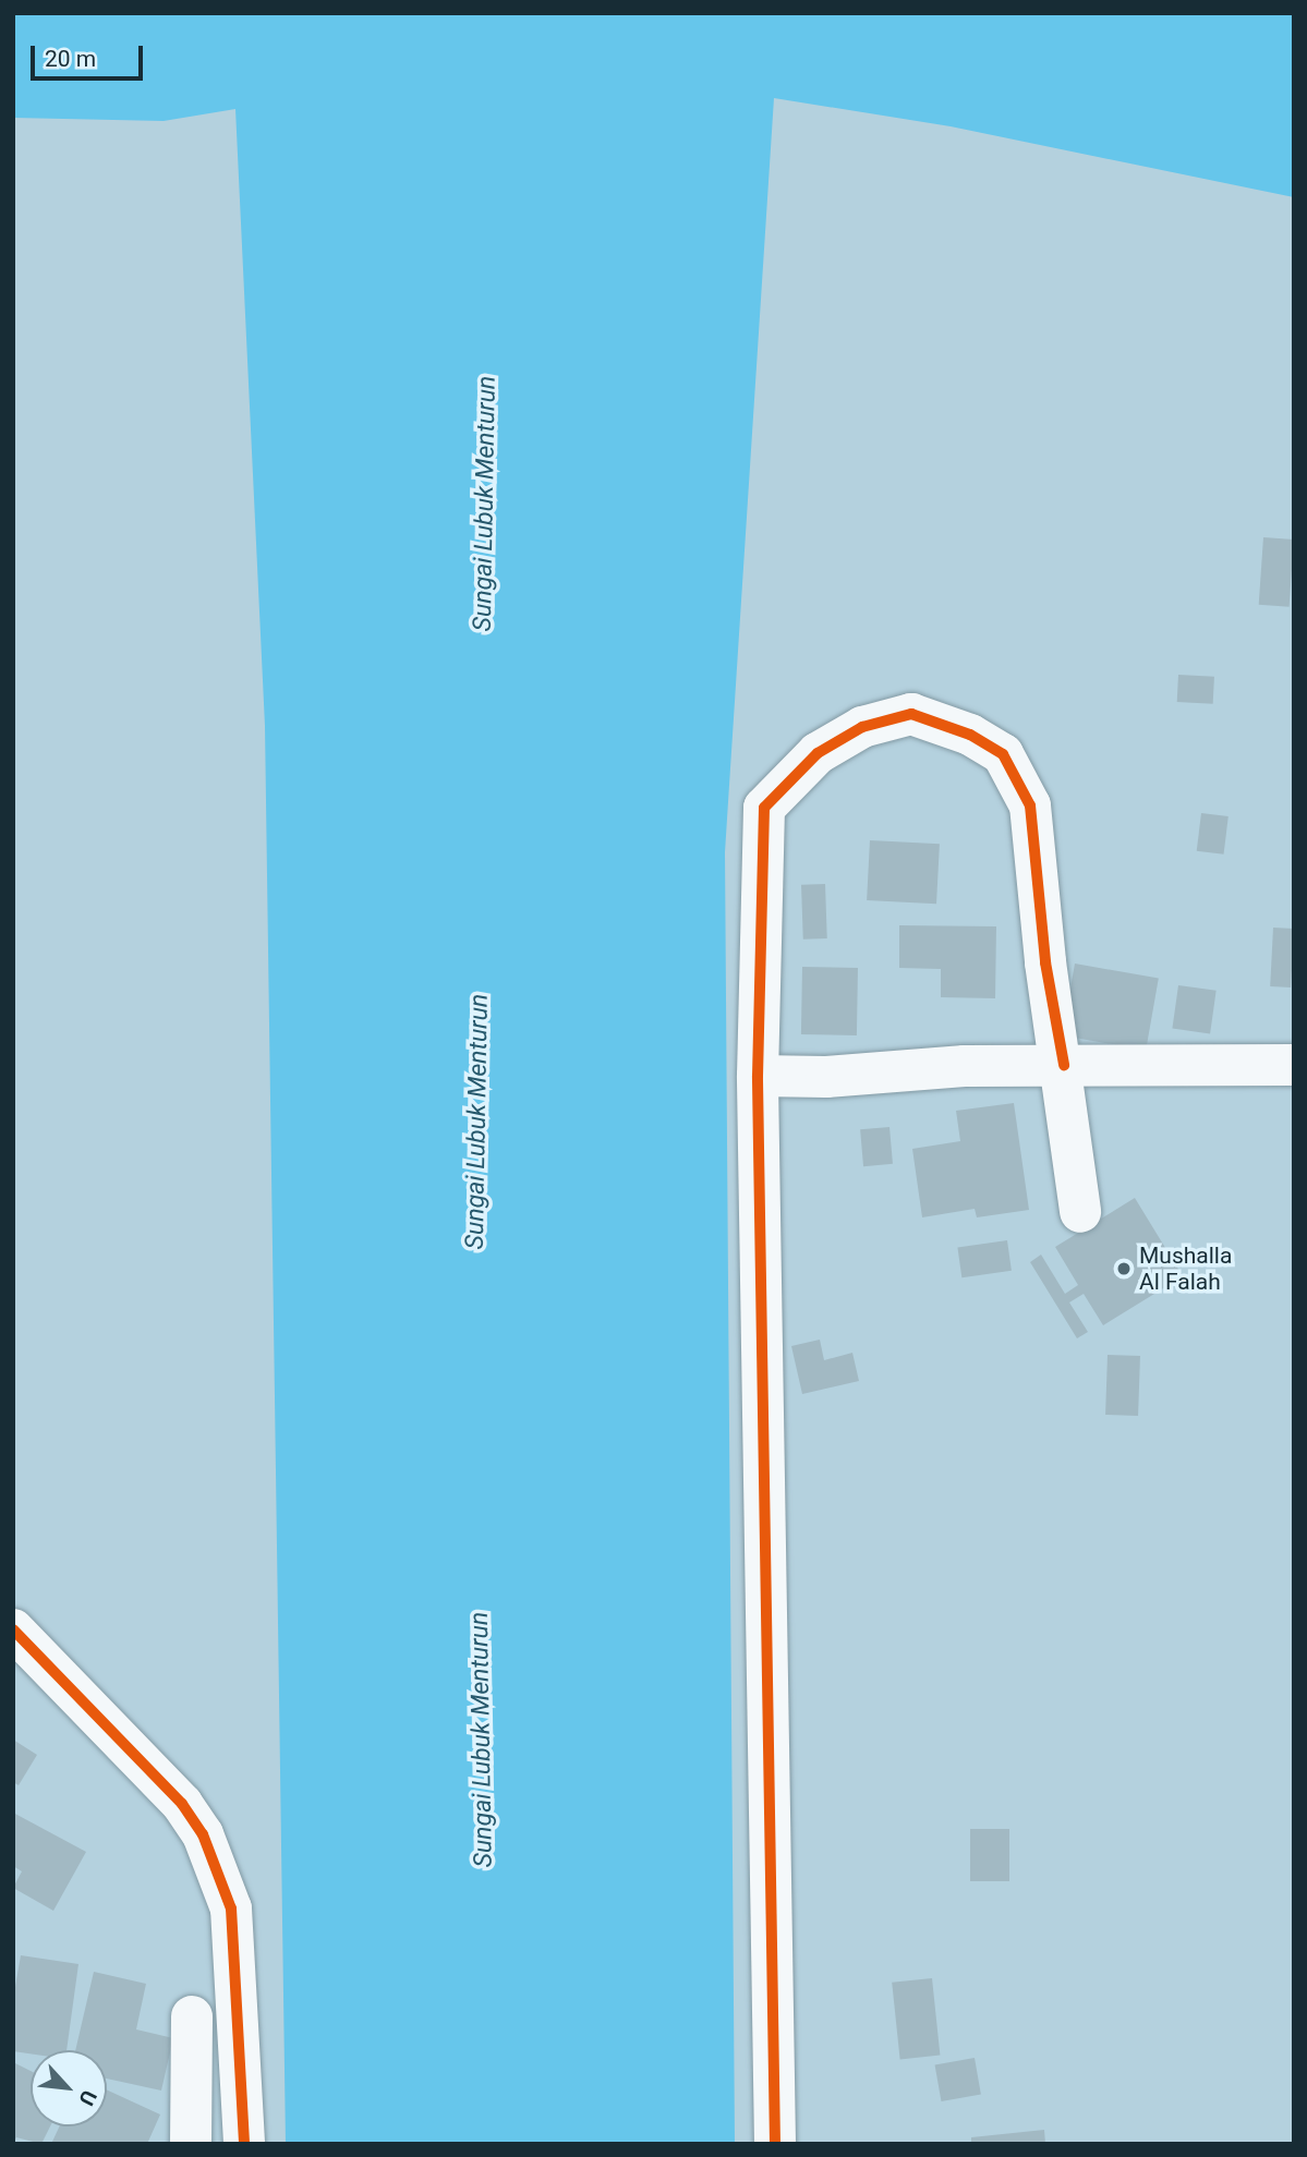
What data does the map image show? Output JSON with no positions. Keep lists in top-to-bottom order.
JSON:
{
  "water": ["Sungai Lubuk Menturun"],
  "places": ["Mushalla Al Falah"],
  "scale_bar": "20 m",
  "north": "bottom right"
}
